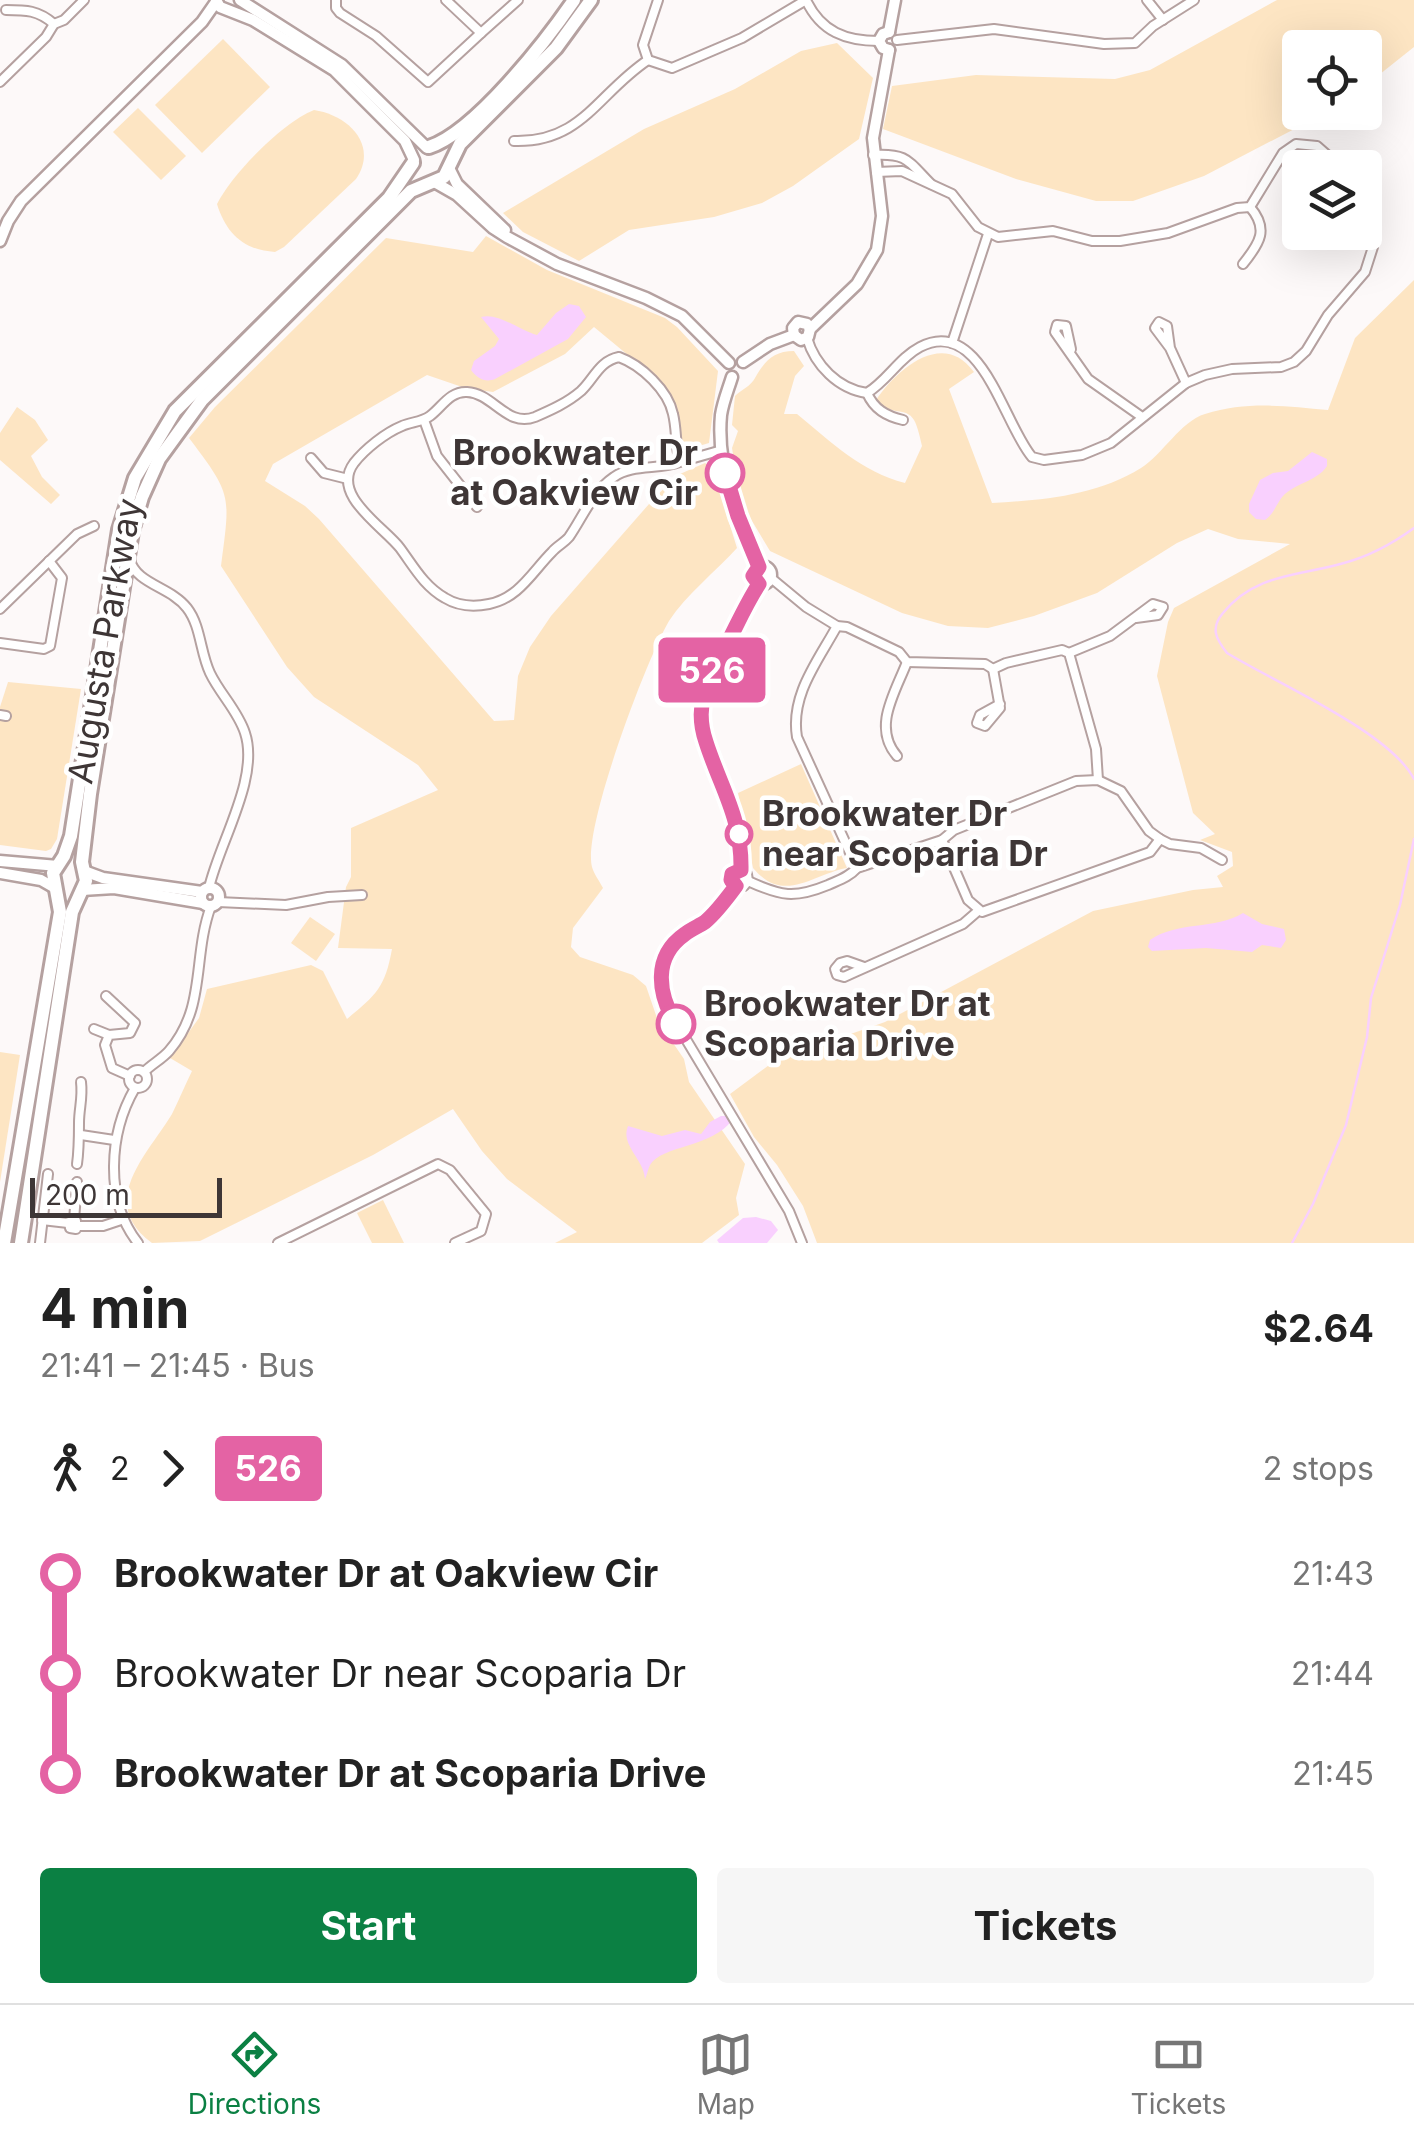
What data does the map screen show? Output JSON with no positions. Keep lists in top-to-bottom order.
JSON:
{
  "streets": {
    "main road": ["Augusta Parkway"]
  },
  "places": ["Brookwater Dr at Oakview Cir", "Brookwater Dr near Scoparia Dr", "Brookwater Dr at Scoparia Drive"],
  "lines": ["bus line 526"],
  "scale_bar": "200 m",
  "page": {
    "on_map": "526",
    "scale": "200 m",
    "heading": ["4 min", "21:41 – 21:45 · Bus", "$2.64"],
    "legs": ["2", "526", "2 stops"],
    "list": [
      {
        "name": "Brookwater Dr at Oakview Cir",
        "value": "21:43"
      },
      {
        "name": "Brookwater Dr near Scoparia Dr",
        "value": "21:44"
      },
      {
        "name": "Brookwater Dr at Scoparia Drive",
        "value": "21:45"
      }
    ],
    "buttons": ["Start", "Tickets"],
    "tabs": ["Directions", "Map", "Tickets"]
  }
}
